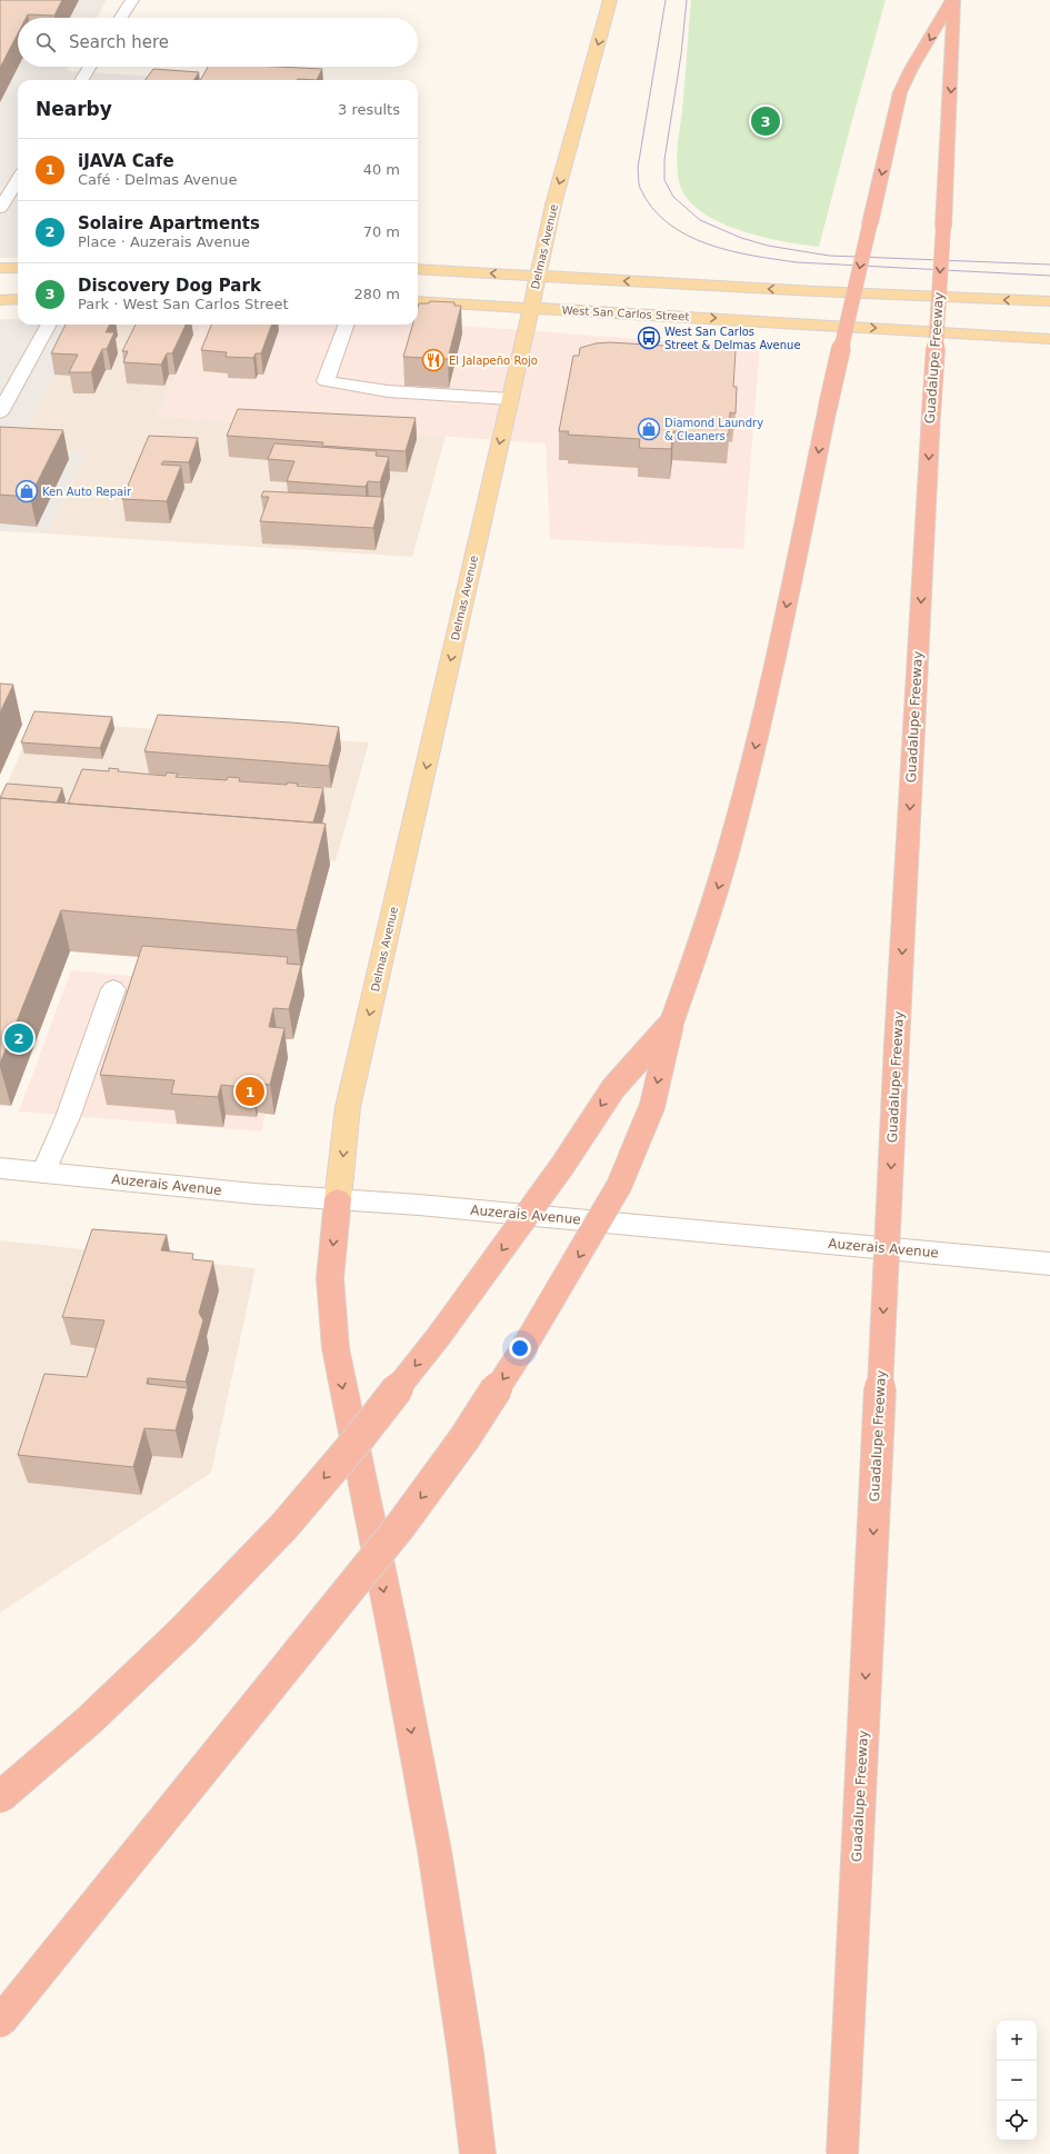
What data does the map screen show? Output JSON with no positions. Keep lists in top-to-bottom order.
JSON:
{
  "streets": {
    "highway": ["Guadalupe Freeway"],
    "main road": ["Delmas Avenue", "West San Carlos Street"],
    "street": ["Auzerais Avenue"]
  },
  "crossings": [
    ["Delmas Avenue", "West San Carlos Street"],
    ["Delmas Avenue", "Auzerais Avenue"]
  ],
  "one_way": ["Delmas Avenue"],
  "places": {
    "bus stop": ["West San Carlos Street & Delmas Avenue"],
    "restaurant": ["El Jalapeño Rojo"],
    "shop": ["Diamond Laundry & Cleaners", "Ken Auto Repair"]
  },
  "page": {
    "search": "Search here",
    "heading": ["Nearby", "3 results"],
    "pins": ["3", "2", "1"],
    "list": [
      {
        "mark": "1",
        "name": "iJAVA Cafe",
        "note": "Café · Delmas Avenue",
        "value": "40 m"
      },
      {
        "mark": "2",
        "name": "Solaire Apartments",
        "note": "Place · Auzerais Avenue",
        "value": "70 m"
      },
      {
        "mark": "3",
        "name": "Discovery Dog Park",
        "note": "Park · West San Carlos Street",
        "value": "280 m"
      }
    ],
    "map_buttons": ["+", "−"]
  }
}
